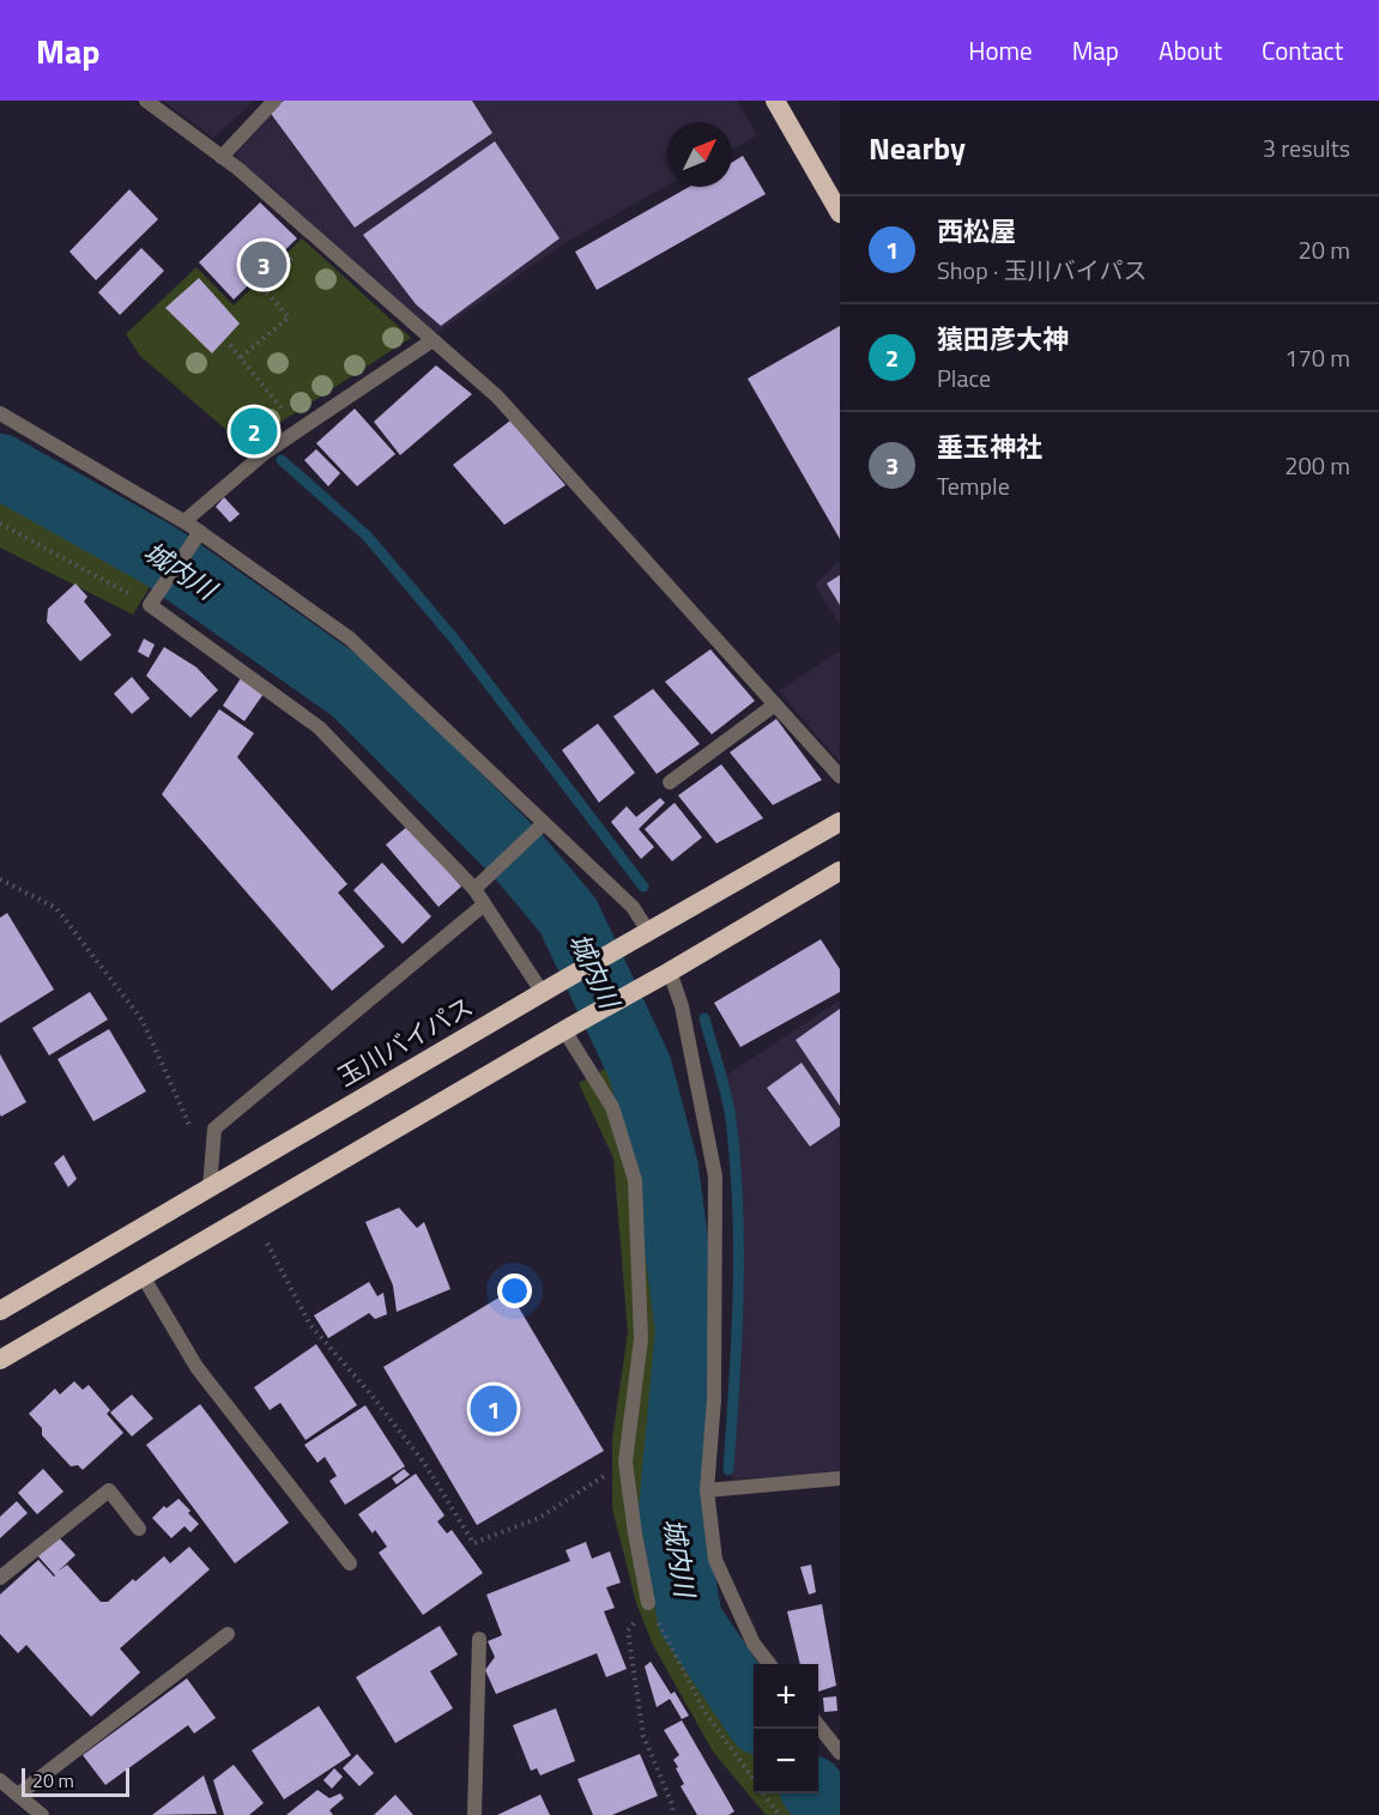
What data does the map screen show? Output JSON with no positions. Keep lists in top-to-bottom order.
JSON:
{
  "streets": {
    "highway": ["玉川バイパス"]
  },
  "water": ["城内川"],
  "scale_bar": "20 m",
  "north": "top right",
  "page": {
    "header": "Map",
    "nav": [
      "Home",
      "Map",
      "About",
      "Contact"
    ],
    "heading": ["Nearby", "3 results"],
    "list": [
      {
        "mark": "1",
        "name": "西松屋",
        "note": "Shop · 玉川バイパス",
        "value": "20 m"
      },
      {
        "mark": "2",
        "name": "猿田彦大神",
        "note": "Place",
        "value": "170 m"
      },
      {
        "mark": "3",
        "name": "垂玉神社",
        "note": "Temple",
        "value": "200 m"
      }
    ],
    "pins": ["3", "2", "1"],
    "map_buttons": ["+", "−"],
    "scale": "20 m"
  }
}
